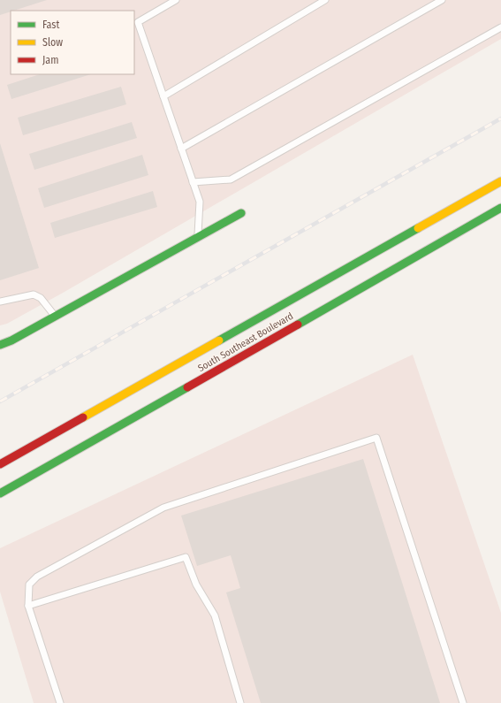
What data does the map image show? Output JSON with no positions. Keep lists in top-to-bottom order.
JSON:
{
  "streets": {
    "main road": ["South Southeast Boulevard"]
  },
  "legend": ["Fast", "Slow", "Jam"]
}
